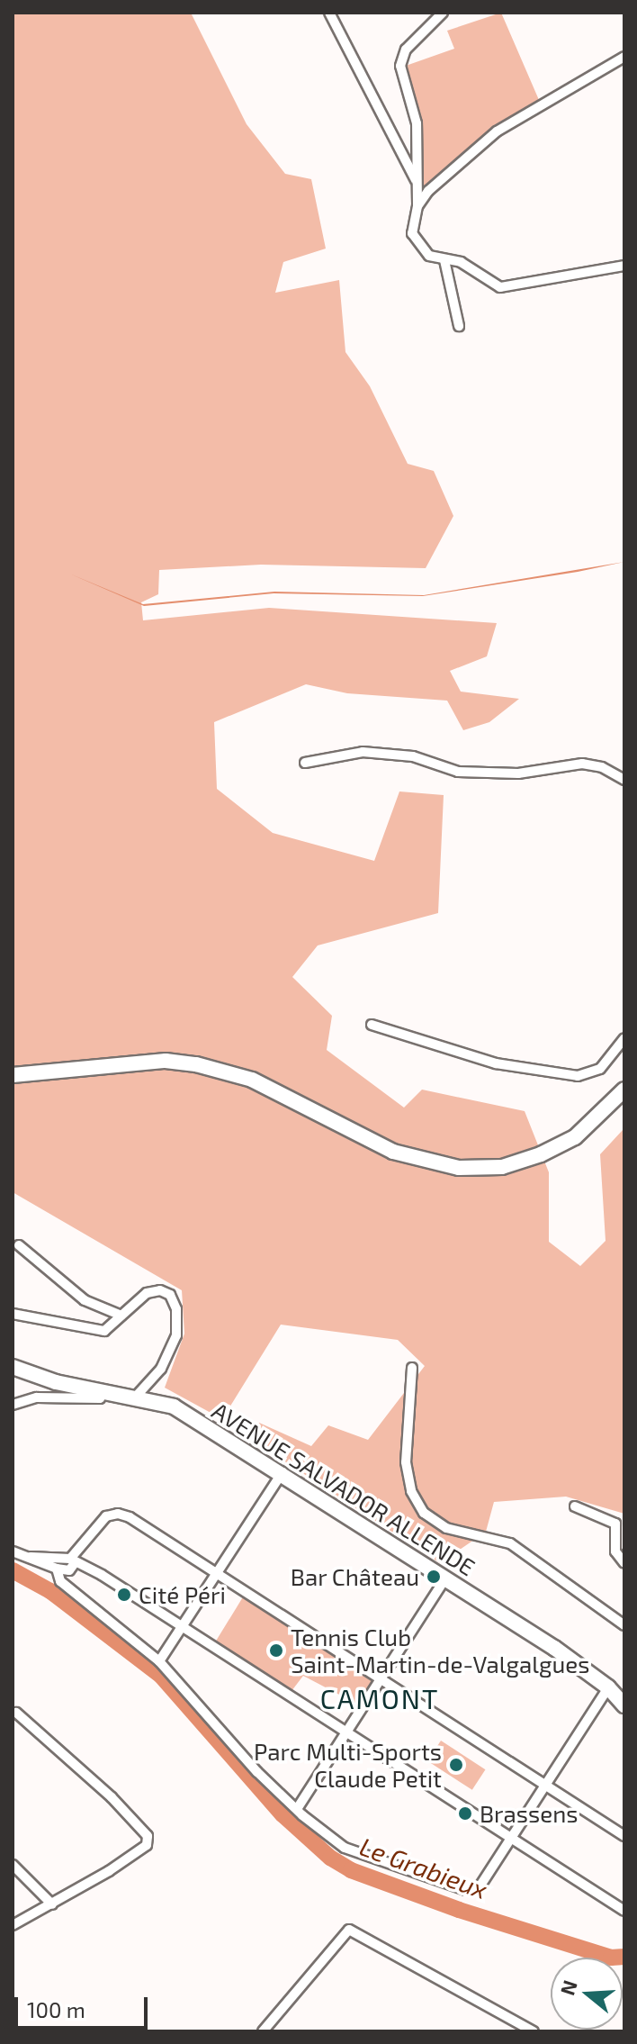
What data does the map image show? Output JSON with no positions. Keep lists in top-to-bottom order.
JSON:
{
  "streets": {
    "main road": ["AVENUE SALVADOR ALLENDE"]
  },
  "districts": ["CAMONT"],
  "water": ["Le Grabieux"],
  "places": [
    "Bar Château",
    "Cité Péri",
    "Tennis Club Saint-Martin-de-Valgalgues",
    "Parc Multi-Sports Claude Petit",
    "Brassens"
  ],
  "scale_bar": "100 m",
  "north": "left"
}
